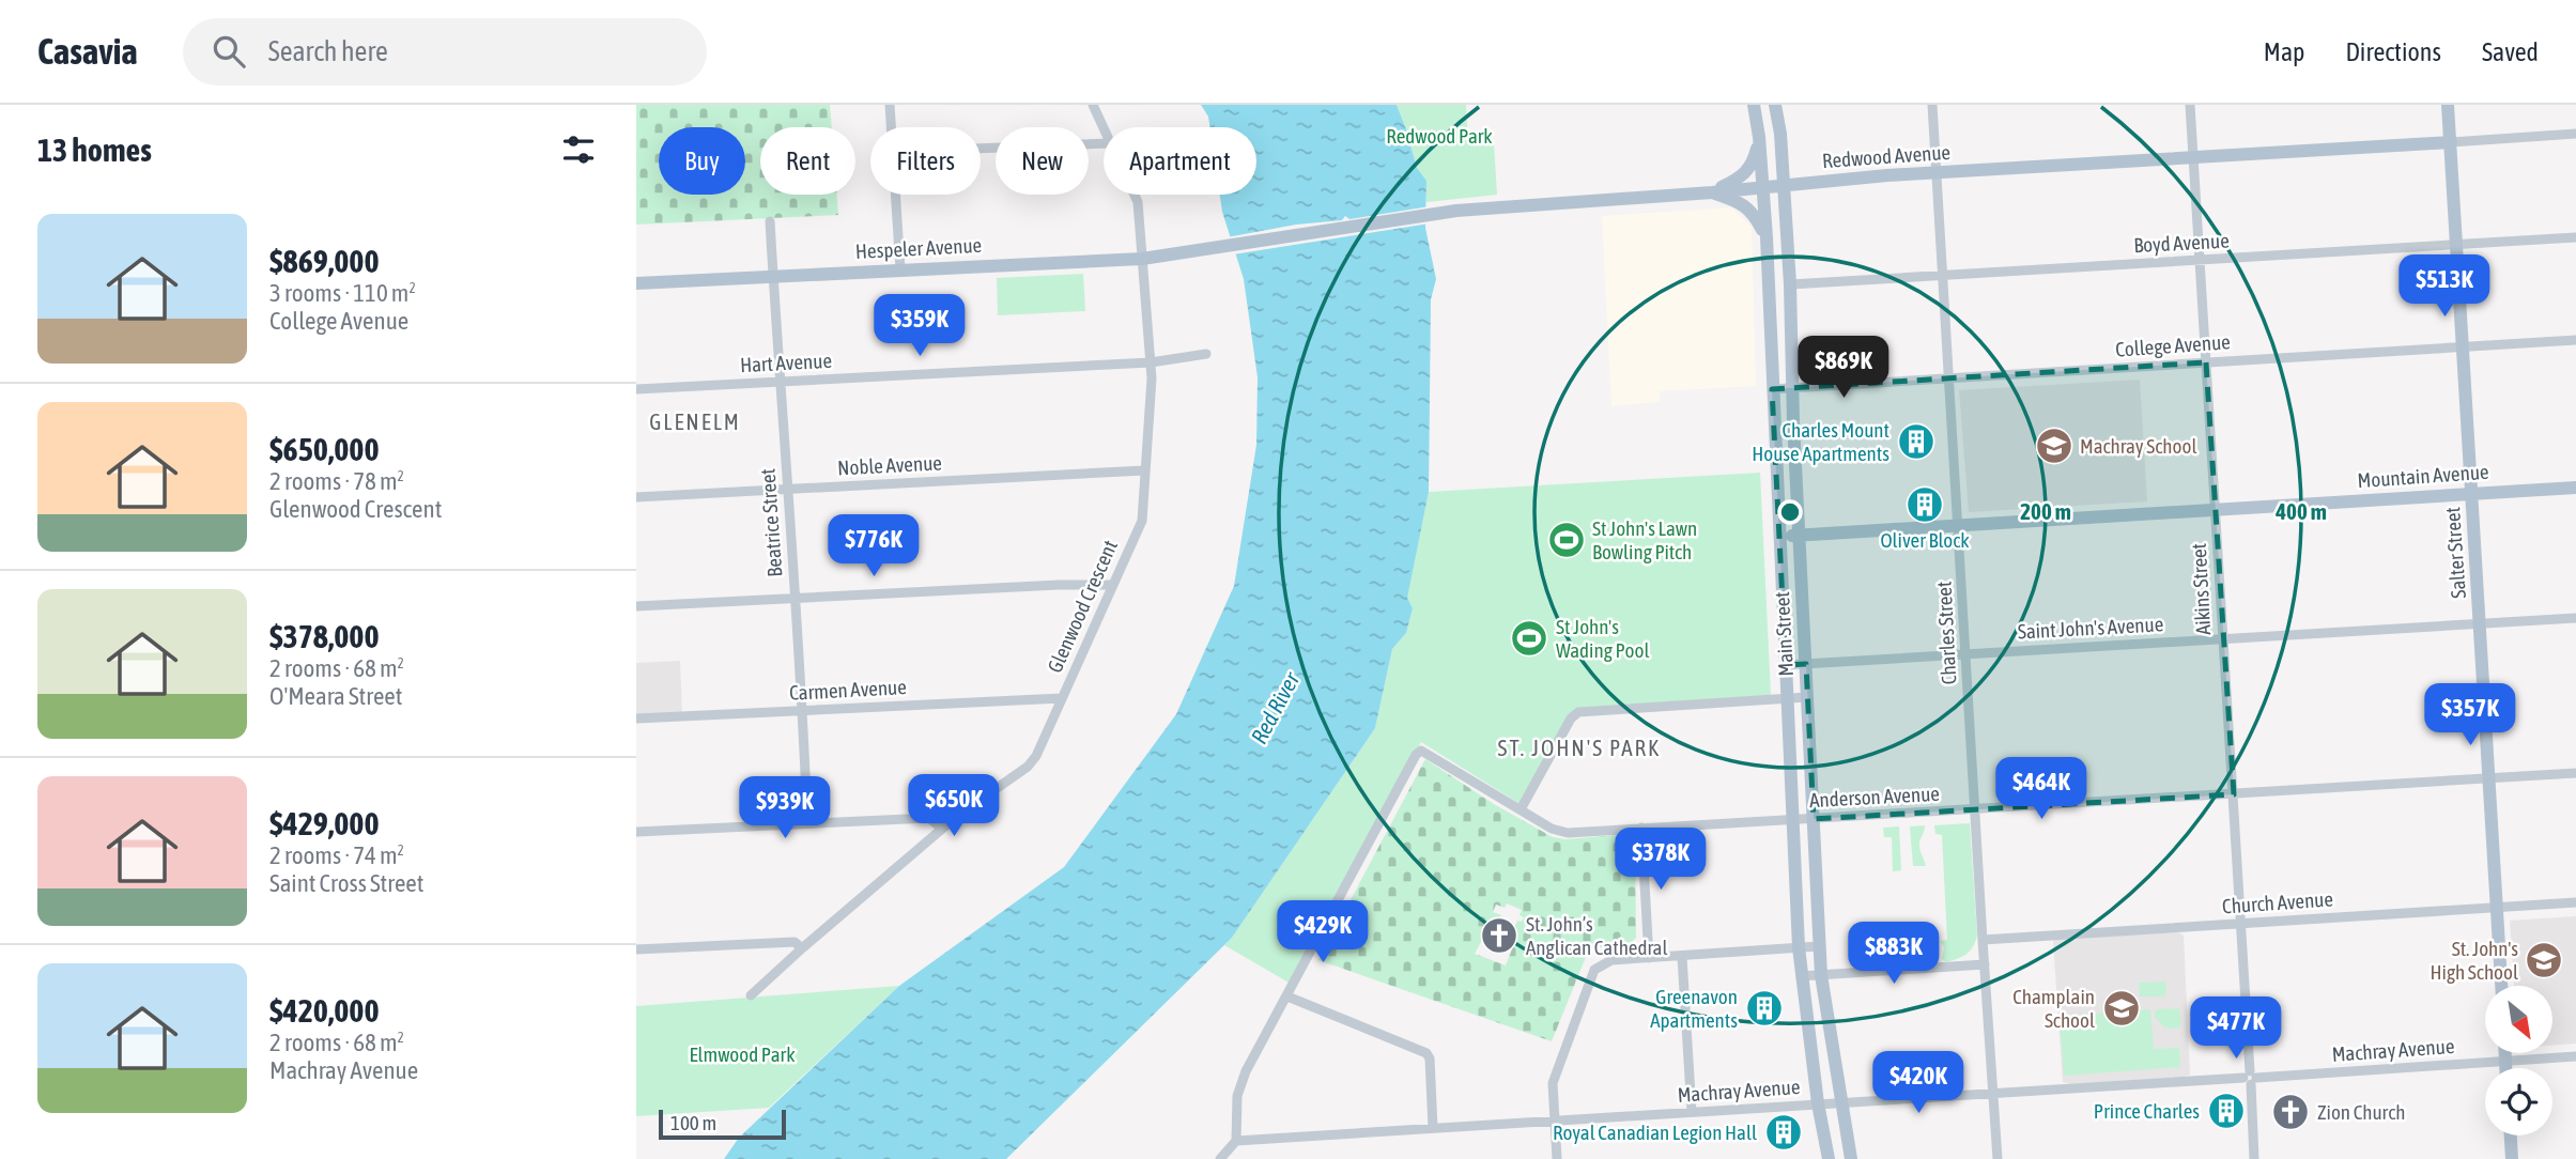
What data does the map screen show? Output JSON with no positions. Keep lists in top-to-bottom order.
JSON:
{
  "streets": {
    "main road": [
      "Redwood Avenue",
      "Hespeler Avenue",
      "Mountain Avenue",
      "Salter Street",
      "Main Street"
    ],
    "street": [
      "Boyd Avenue",
      "College Avenue",
      "Hart Avenue",
      "Noble Avenue",
      "Beatrice Street",
      "Aikins Street",
      "Glenwood Crescent",
      "Saint John's Avenue",
      "Charles Street",
      "Carmen Avenue",
      "Anderson Avenue",
      "Church Avenue",
      "Machray Avenue"
    ]
  },
  "crossings": [
    ["Redwood Avenue", "Hespeler Avenue"],
    ["Redwood Avenue", "Salter Street"],
    ["Redwood Avenue", "Aikins Street"],
    ["Redwood Avenue", "Charles Street"],
    ["Redwood Avenue", "Main Street"],
    ["Boyd Avenue", "Salter Street"],
    ["Boyd Avenue", "Aikins Street"],
    ["Boyd Avenue", "Charles Street"],
    ["Boyd Avenue", "Main Street"],
    ["Hespeler Avenue", "Beatrice Street"],
    ["Hespeler Avenue", "Glenwood Crescent"],
    ["College Avenue", "Salter Street"],
    ["College Avenue", "Aikins Street"],
    ["College Avenue", "Charles Street"],
    ["College Avenue", "Main Street"],
    ["Hart Avenue", "Beatrice Street"],
    ["Hart Avenue", "Glenwood Crescent"],
    ["Noble Avenue", "Beatrice Street"],
    ["Noble Avenue", "Glenwood Crescent"],
    ["Mountain Avenue", "Salter Street"],
    ["Mountain Avenue", "Aikins Street"],
    ["Mountain Avenue", "Charles Street"],
    ["Mountain Avenue", "Main Street"],
    ["Beatrice Street", "Carmen Avenue"],
    ["Salter Street", "Saint John's Avenue"],
    ["Salter Street", "Anderson Avenue"],
    ["Salter Street", "Church Avenue"],
    ["Aikins Street", "Saint John's Avenue"],
    ["Aikins Street", "Anderson Avenue"],
    ["Aikins Street", "Church Avenue"],
    ["Aikins Street", "Machray Avenue"],
    ["Glenwood Crescent", "Carmen Avenue"],
    ["Saint John's Avenue", "Charles Street"],
    ["Saint John's Avenue", "Main Street"],
    ["Charles Street", "Anderson Avenue"],
    ["Charles Street", "Church Avenue"],
    ["Charles Street", "Machray Avenue"],
    ["Main Street", "Anderson Avenue"],
    ["Main Street", "Machray Avenue"]
  ],
  "districts": ["GLENELM", "ST. JOHN'S PARK"],
  "water": ["Red River"],
  "parks": ["Redwood Park", "Elmwood Park"],
  "places": {
    "building": [
      "Charles Mount House Apartments",
      "Oliver Block",
      "Greenavon Apartments",
      "Prince Charles",
      "Royal Canadian Legion Hall"
    ],
    "school or university": ["Machray School", "St. John's High School", "Champlain School"],
    "sports": ["St John's Lawn Bowling Pitch", "St John's Wading Pool"],
    "church": ["St. John’s Anglican Cathedral", "Zion Church"]
  },
  "scale_bar": "100 m",
  "north": "bottom right",
  "page": {
    "header": "Casavia",
    "search": "Search here",
    "nav": ["Map", "Directions", "Saved"],
    "heading": "13 homes",
    "chip": [
      "Buy",
      "Rent",
      "Filters",
      "New",
      "Apartment"
    ],
    "list": [
      {
        "name": "$869,000",
        "note": "3 rooms · 110 m² · College Avenue"
      },
      {
        "name": "$650,000",
        "note": "2 rooms · 78 m² · Glenwood Crescent"
      },
      {
        "name": "$378,000",
        "note": "2 rooms · 68 m² · O'Meara Street"
      },
      {
        "name": "$429,000",
        "note": "2 rooms · 74 m² · Saint Cross Street"
      },
      {
        "name": "$420,000",
        "note": "2 rooms · 68 m² · Machray Avenue"
      }
    ],
    "price": [
      "$513K",
      "$359K",
      "$869K",
      "$776K",
      "$357K",
      "$464K",
      "$650K",
      "$939K",
      "$378K",
      "$429K",
      "$883K",
      "$477K",
      "$420K"
    ],
    "scale": "100 m"
  },
  "rings": ["200 m", "400 m"]
}
